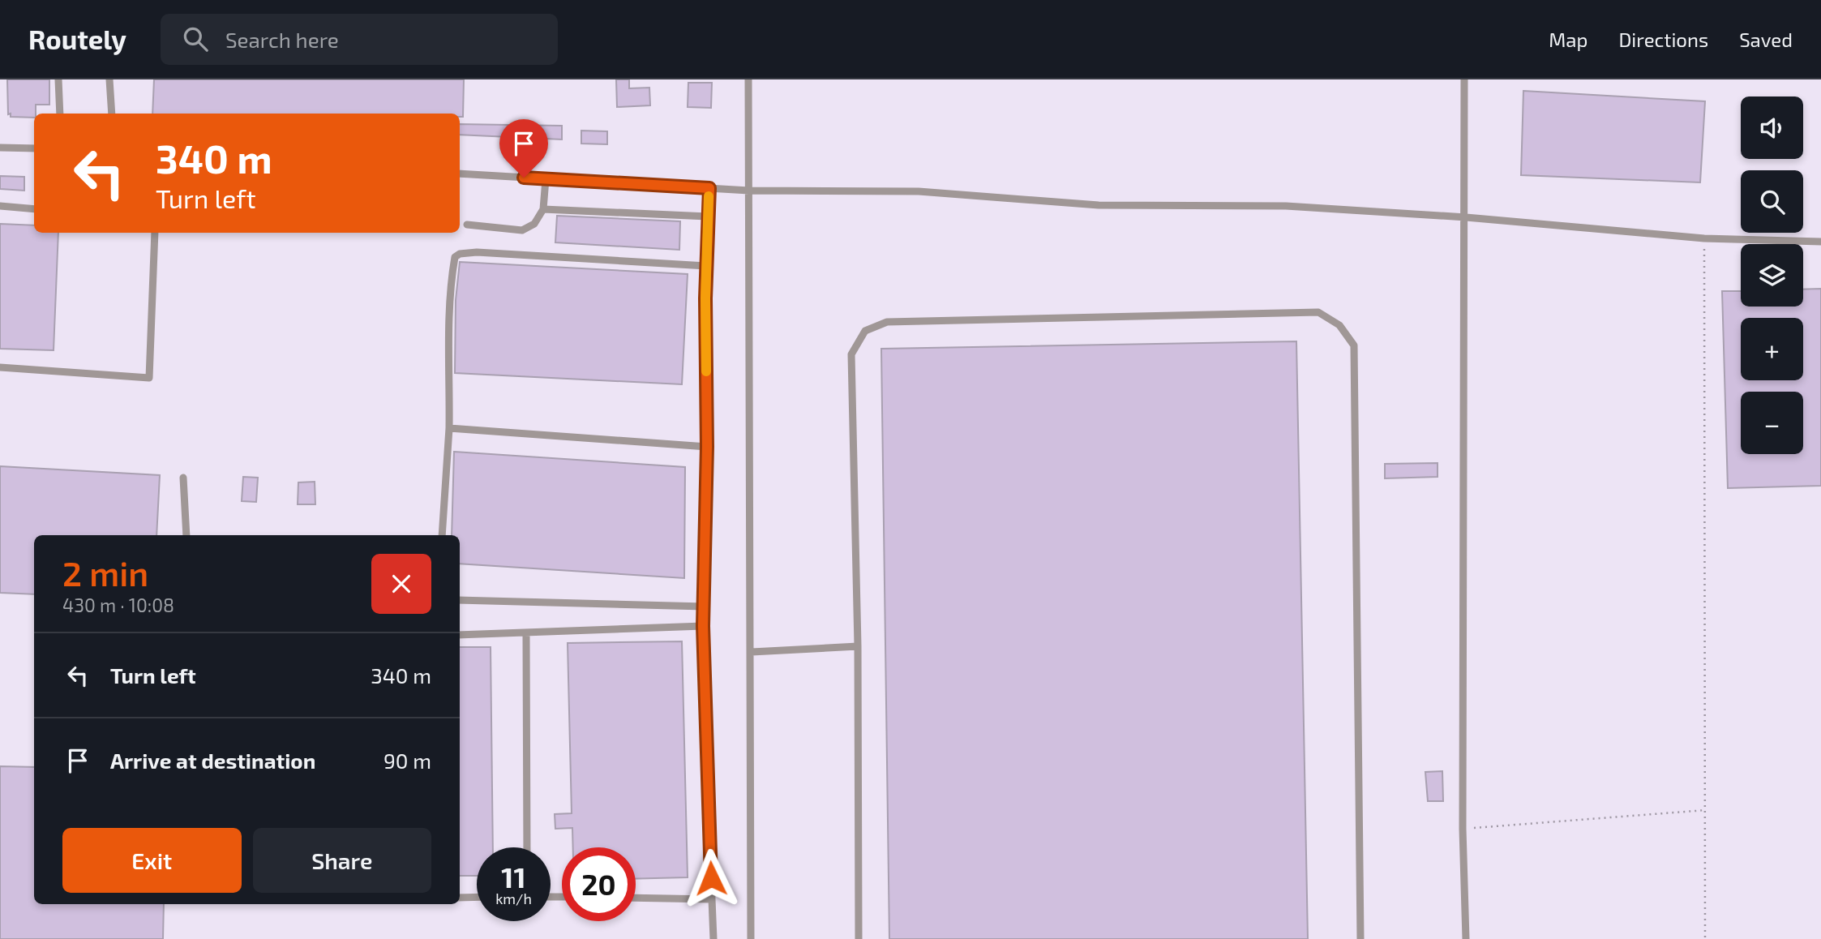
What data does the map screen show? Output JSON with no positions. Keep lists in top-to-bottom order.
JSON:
{
  "page": {
    "header": "Routely",
    "search": "Search here",
    "nav": ["Map", "Directions", "Saved"],
    "map_buttons": ["+", "−"],
    "turn": ["340 m", "Turn left"],
    "heading": ["2 min", "430 m · 10:08"],
    "list": [
      {
        "name": "Turn left",
        "value": "340 m"
      },
      {
        "name": "Arrive at destination",
        "value": "90 m"
      }
    ],
    "buttons": ["Exit", "Share"],
    "speed": "11 km/h",
    "limit": "20"
  }
}
